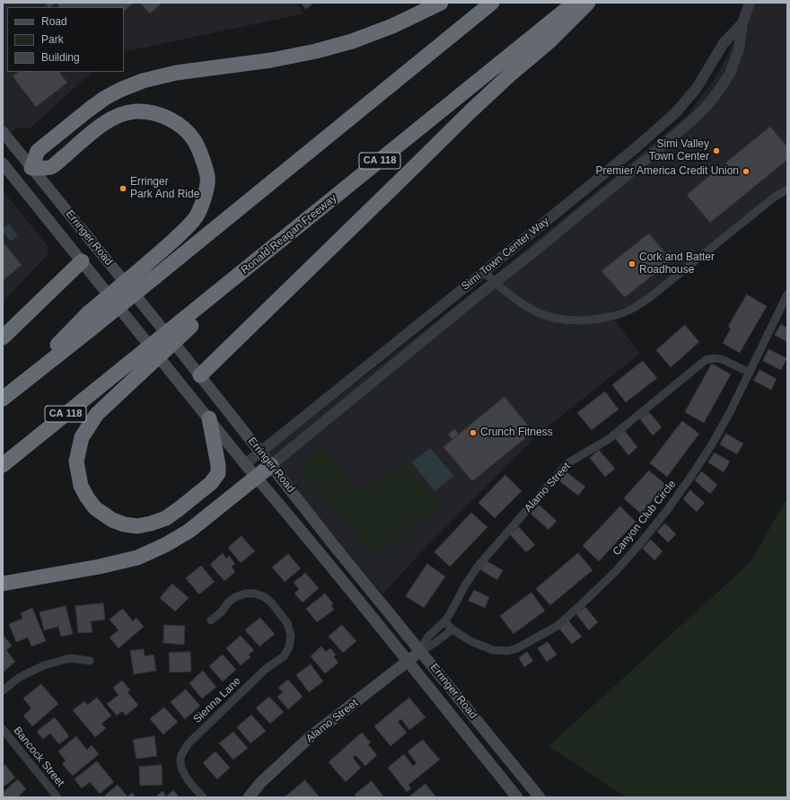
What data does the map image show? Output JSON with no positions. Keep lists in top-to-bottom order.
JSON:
{
  "streets": {
    "highway": ["CA 118", "Ronald Reagan Freeway"],
    "main road": ["Erringer Road", "Alamo Street"],
    "street": [
      "Simi Town Center Way",
      "Canyon Club Circle",
      "Sienna Lane",
      "Bancock Street"
    ]
  },
  "crossings": [
    ["CA 118", "Ronald Reagan Freeway"],
    ["Erringer Road", "Simi Town Center Way"],
    ["Erringer Road", "Alamo Street"],
    ["Alamo Street", "Canyon Club Circle"]
  ],
  "places": [
    "Simi Valley Town Center",
    "Premier America Credit Union",
    "Erringer Park And Ride",
    "Cork and Batter Roadhouse",
    "Crunch Fitness"
  ],
  "legend": ["Road", "Park", "Building"]
}
